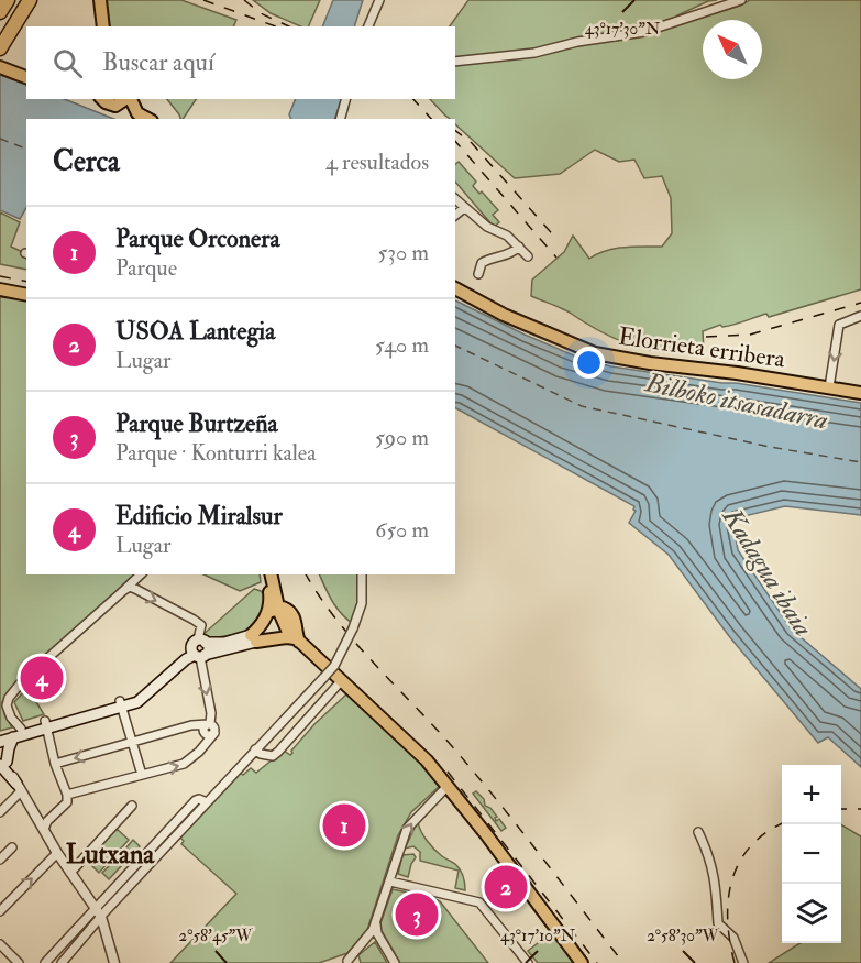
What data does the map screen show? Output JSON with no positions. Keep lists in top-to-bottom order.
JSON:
{
  "streets": {
    "main road": ["Elorrieta erribera"]
  },
  "districts": ["Lutxana"],
  "water": ["Bilboko itsasadarra", "Kadagua ibaia"],
  "north": "top left",
  "page": {
    "search": "Buscar aquí",
    "heading": ["Cerca", "4 resultados"],
    "list": [
      {
        "mark": "1",
        "name": "Parque Orconera",
        "note": "Parque",
        "value": "530 m"
      },
      {
        "mark": "2",
        "name": "USOA Lantegia",
        "note": "Lugar",
        "value": "540 m"
      },
      {
        "mark": "3",
        "name": "Parque Burtzeña",
        "note": "Parque · Konturri kalea",
        "value": "590 m"
      },
      {
        "mark": "4",
        "name": "Edificio Miralsur",
        "note": "Lugar",
        "value": "650 m"
      }
    ],
    "pins": [
      "4",
      "1",
      "2",
      "3"
    ],
    "map_buttons": ["+", "−"]
  },
  "coordinates": [
    "43°17'30\"N",
    "2°58'45\"W",
    "43°17'10\"N",
    "2°58'30\"W"
  ]
}
